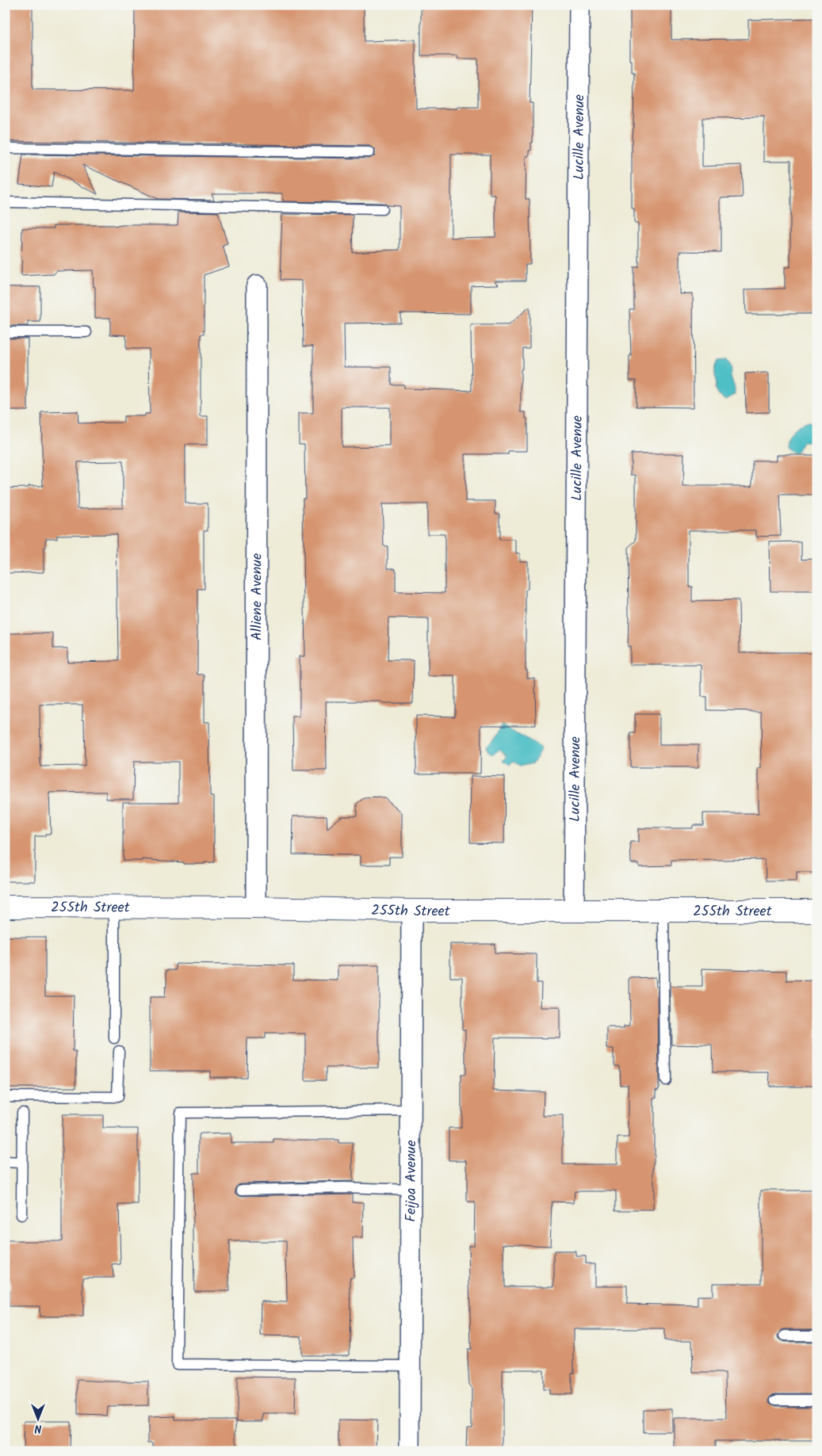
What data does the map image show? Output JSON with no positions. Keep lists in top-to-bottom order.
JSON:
{
  "streets": {
    "street": [
      "Lucille Avenue",
      "Alliene Avenue",
      "255th Street",
      "Feijoa Avenue"
    ]
  },
  "crossings": [
    ["Lucille Avenue", "255th Street"],
    ["Alliene Avenue", "255th Street"],
    ["255th Street", "Feijoa Avenue"]
  ],
  "north": "bottom"
}
